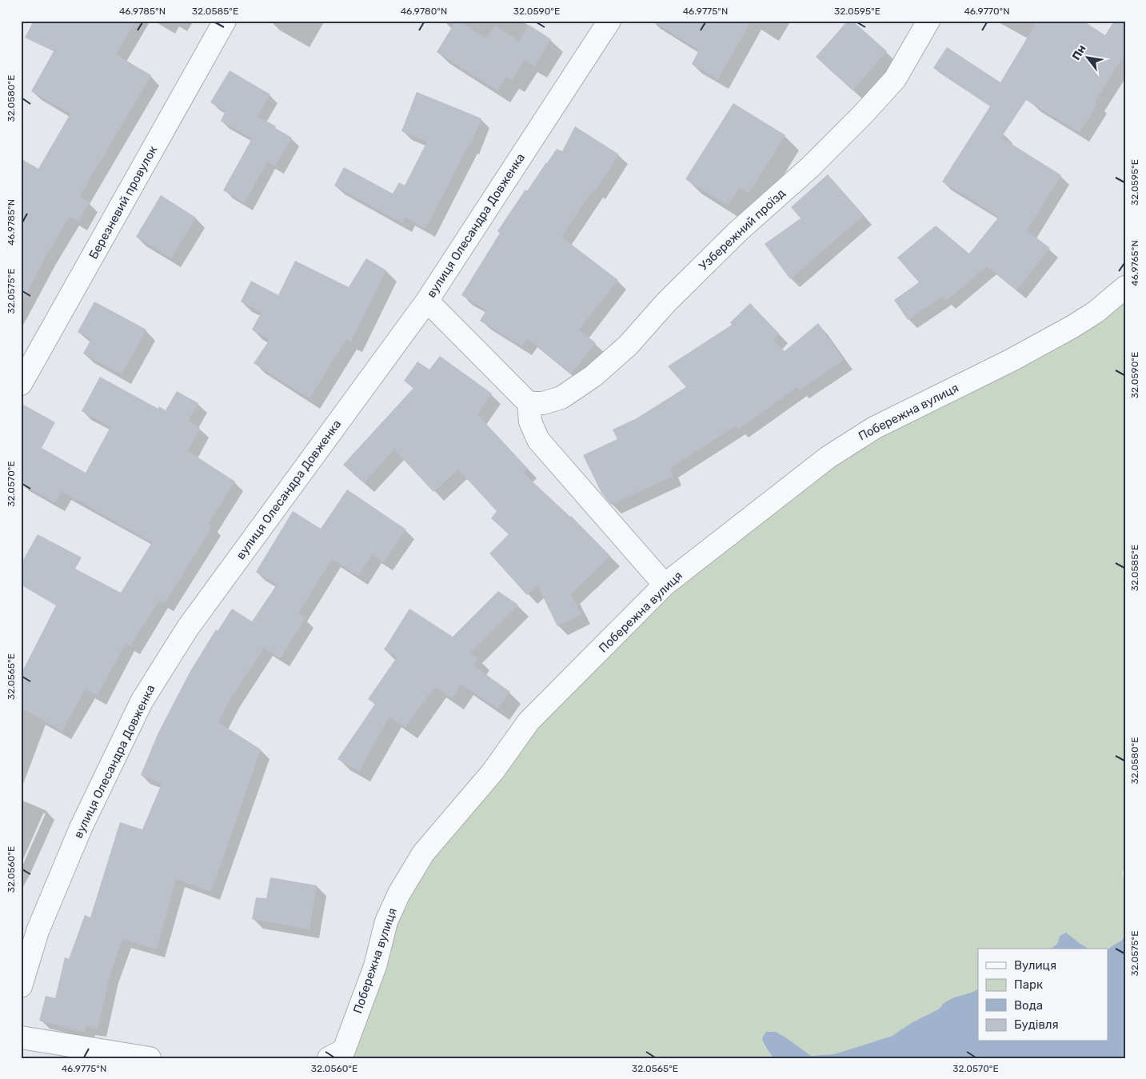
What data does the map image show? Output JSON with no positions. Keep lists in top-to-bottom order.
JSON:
{
  "streets": {
    "street": [
      "Березневий провулок",
      "вулиця Олесандра Довженка",
      "Узбережний проїзд",
      "Побережна вулиця"
    ]
  },
  "legend": [
    "Вулиця",
    "Парк",
    "Вода",
    "Будівля"
  ],
  "north": "top left",
  "coordinates": [
    "46.9785°N",
    "32.0585°E",
    "46.9780°N",
    "32.0590°E",
    "46.9775°N",
    "32.0595°E",
    "46.9770°N",
    "32.0580°E",
    "46.9765°N",
    "32.0575°E",
    "32.0570°E",
    "32.0565°E",
    "32.0560°E"
  ]
}
